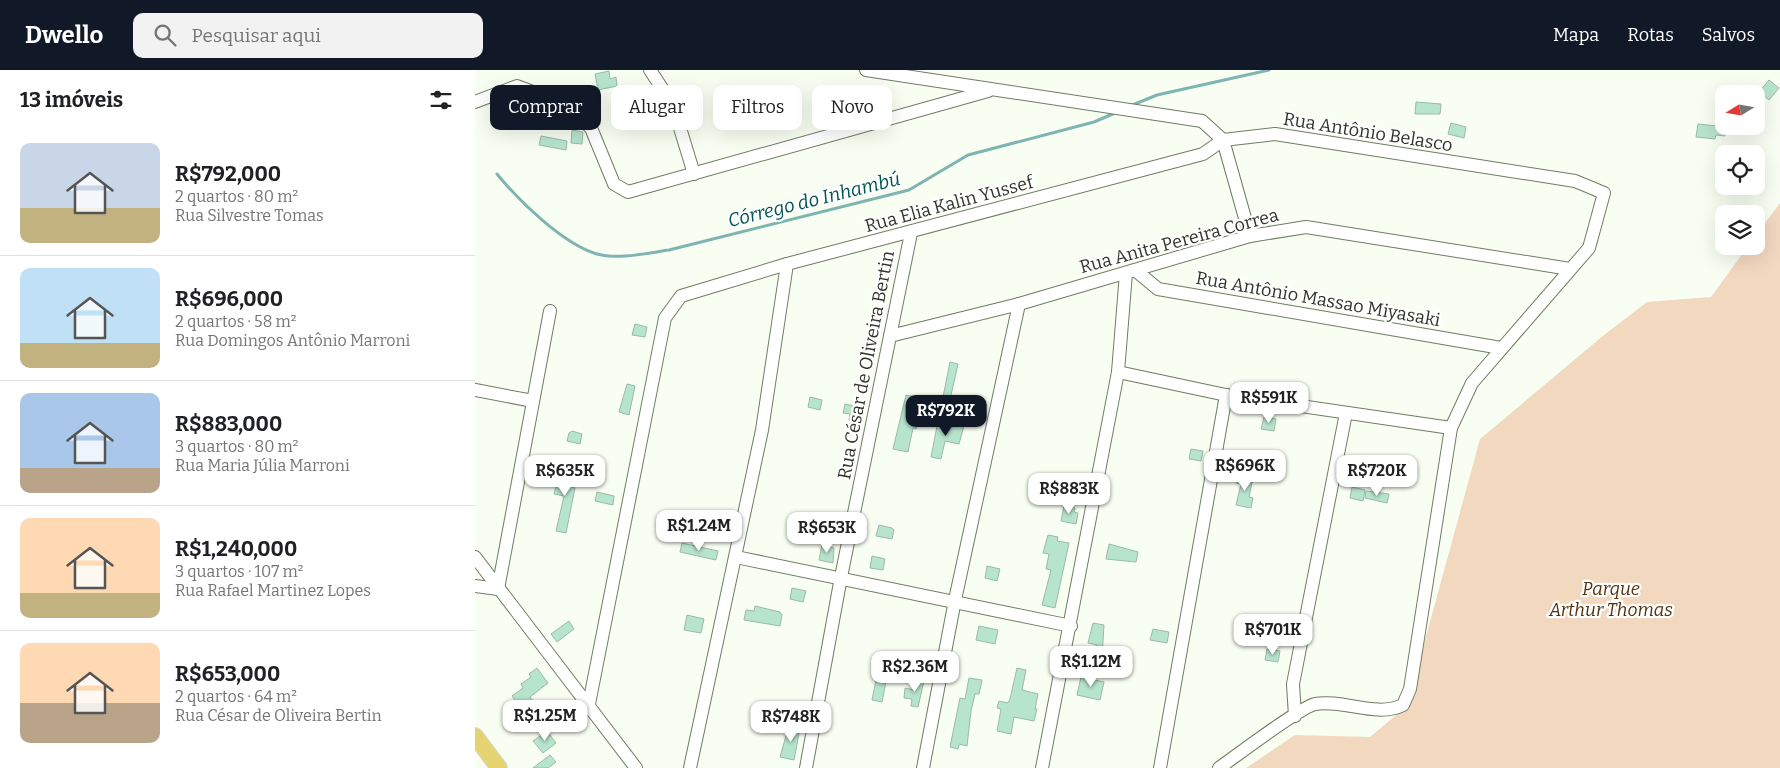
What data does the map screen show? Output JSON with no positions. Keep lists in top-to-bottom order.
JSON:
{
  "streets": {
    "street": [
      "Rua Antônio Belasco",
      "Rua Elia Kalin Yussef",
      "Rua Anita Pereira Correa",
      "Rua Antônio Massao Miyasaki",
      "Rua César de Oliveira Bertin"
    ]
  },
  "crossings": [
    ["Rua Antônio Belasco", "Rua Elia Kalin Yussef"],
    ["Rua Antônio Belasco", "Rua Anita Pereira Correa"],
    ["Rua Elia Kalin Yussef", "Rua César de Oliveira Bertin"],
    ["Rua Anita Pereira Correa", "Rua Antônio Massao Miyasaki"],
    ["Rua Anita Pereira Correa", "Rua César de Oliveira Bertin"]
  ],
  "water": ["Córrego do Inhambú"],
  "parks": ["Parque Arthur Thomas"],
  "north": "left",
  "page": {
    "header": "Dwello",
    "search": "Pesquisar aqui",
    "nav": ["Mapa", "Rotas", "Salvos"],
    "heading": "13 imóveis",
    "chip": [
      "Comprar",
      "Alugar",
      "Filtros",
      "Novo"
    ],
    "list": [
      {
        "name": "R$792,000",
        "note": "2 quartos · 80 m² · Rua Silvestre Tomas"
      },
      {
        "name": "R$696,000",
        "note": "2 quartos · 58 m² · Rua Domingos Antônio Marroni"
      },
      {
        "name": "R$883,000",
        "note": "3 quartos · 80 m² · Rua Maria Júlia Marroni"
      },
      {
        "name": "R$1,240,000",
        "note": "3 quartos · 107 m² · Rua Rafael Martinez Lopes"
      },
      {
        "name": "R$653,000",
        "note": "2 quartos · 64 m² · Rua César de Oliveira Bertin"
      }
    ],
    "price": [
      "R$591K",
      "R$792K",
      "R$696K",
      "R$635K",
      "R$720K",
      "R$883K",
      "R$1.24M",
      "R$653K",
      "R$701K",
      "R$1.12M",
      "R$2.36M",
      "R$1.25M",
      "R$748K"
    ]
  }
}
